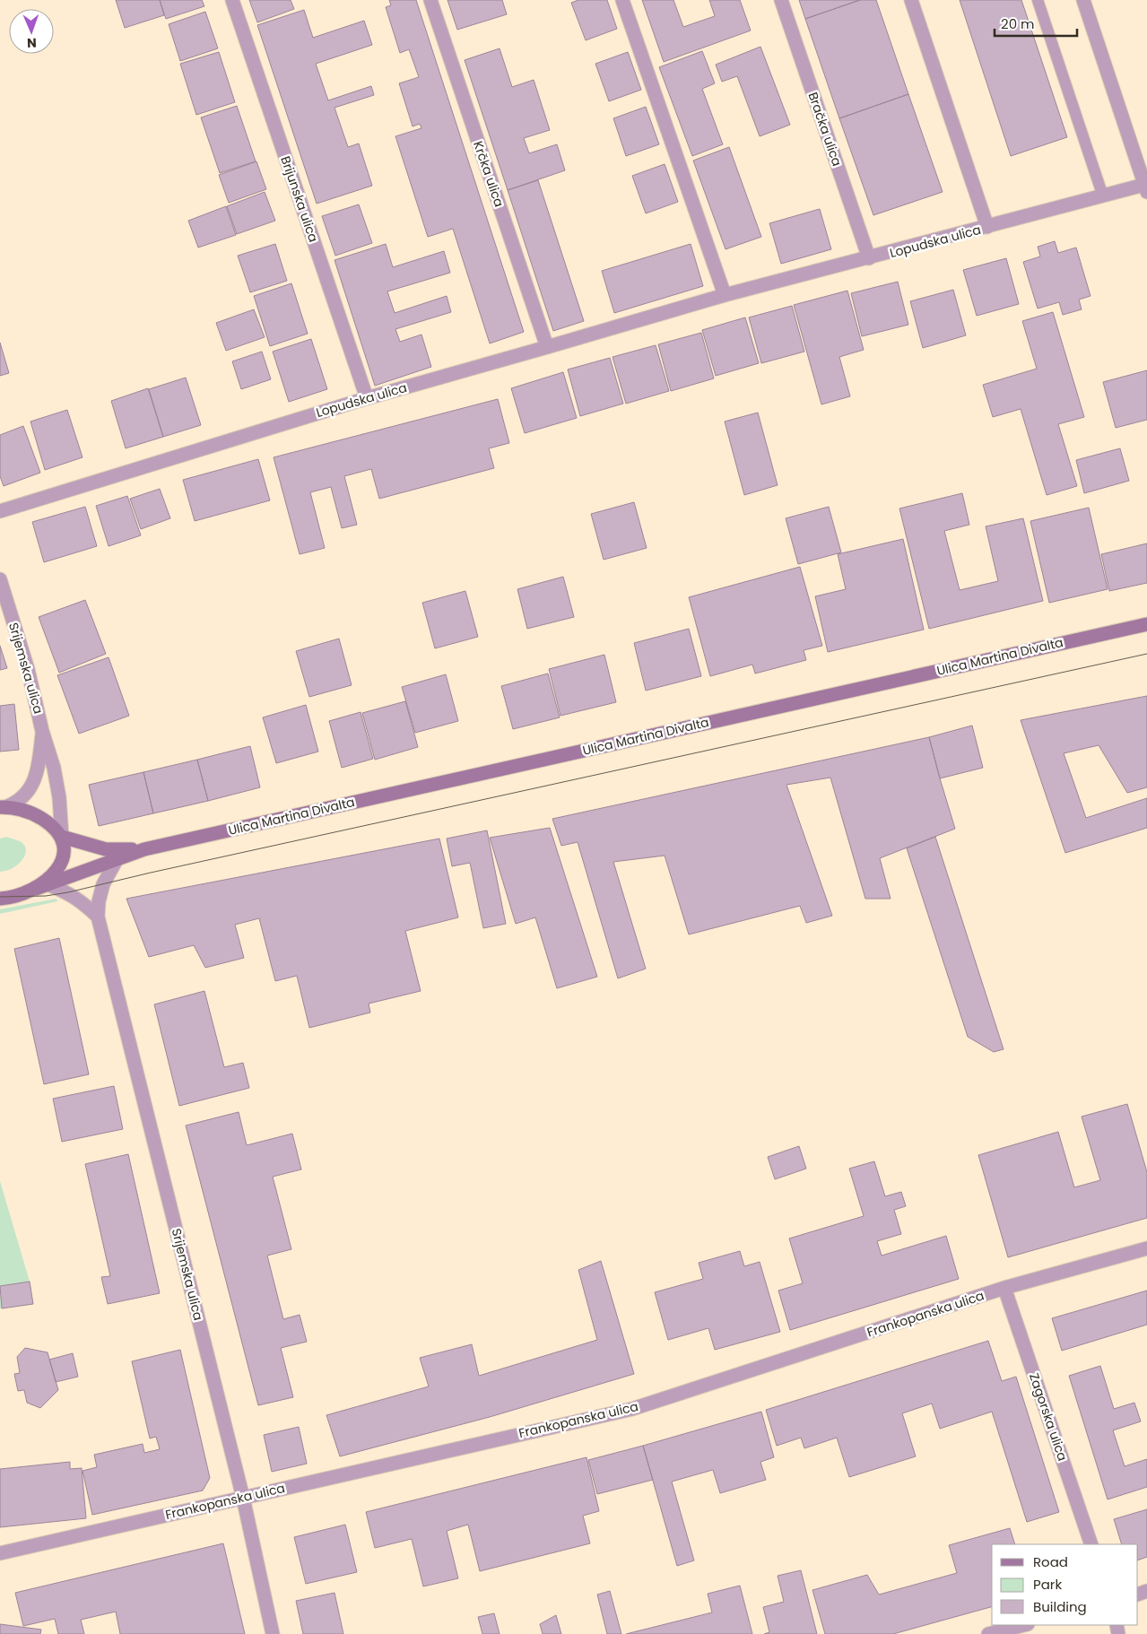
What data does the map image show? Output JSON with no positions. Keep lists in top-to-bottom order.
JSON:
{
  "streets": {
    "street": [
      "Bračka ulica",
      "Krčka ulica",
      "Brijunska ulica",
      "Lopudska ulica",
      "Ulica Martina Divalta",
      "Srijemska ulica",
      "Frankopanska ulica",
      "Zagorska ulica"
    ]
  },
  "crossings": [
    ["Bračka ulica", "Lopudska ulica"],
    ["Krčka ulica", "Lopudska ulica"],
    ["Brijunska ulica", "Lopudska ulica"],
    ["Ulica Martina Divalta", "Srijemska ulica"],
    ["Srijemska ulica", "Frankopanska ulica"],
    ["Frankopanska ulica", "Zagorska ulica"]
  ],
  "legend": ["Road", "Park", "Building"],
  "scale_bar": "20 m",
  "north": "bottom"
}
